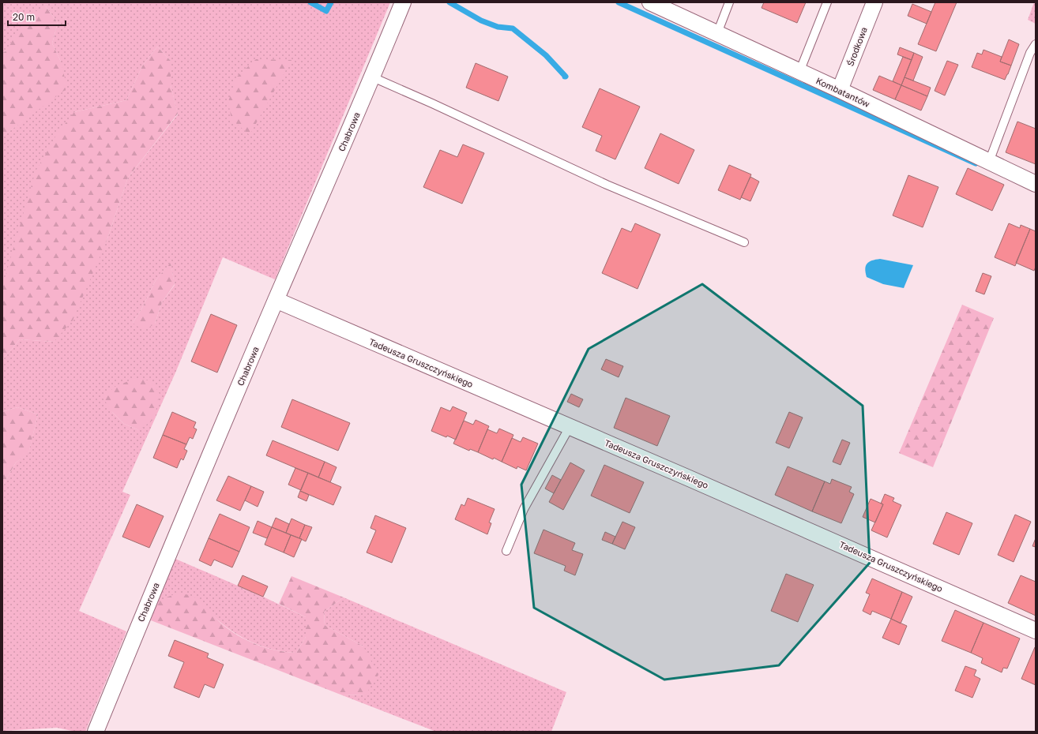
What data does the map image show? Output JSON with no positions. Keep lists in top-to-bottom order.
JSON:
{
  "streets": {
    "street": [
      "Środkowa",
      "Kombatantów",
      "Chabrowa",
      "Tadeusza Gruszczyńskiego"
    ]
  },
  "crossings": [
    ["Środkowa", "Kombatantów"],
    ["Chabrowa", "Tadeusza Gruszczyńskiego"]
  ],
  "scale_bar": "20 m"
}
